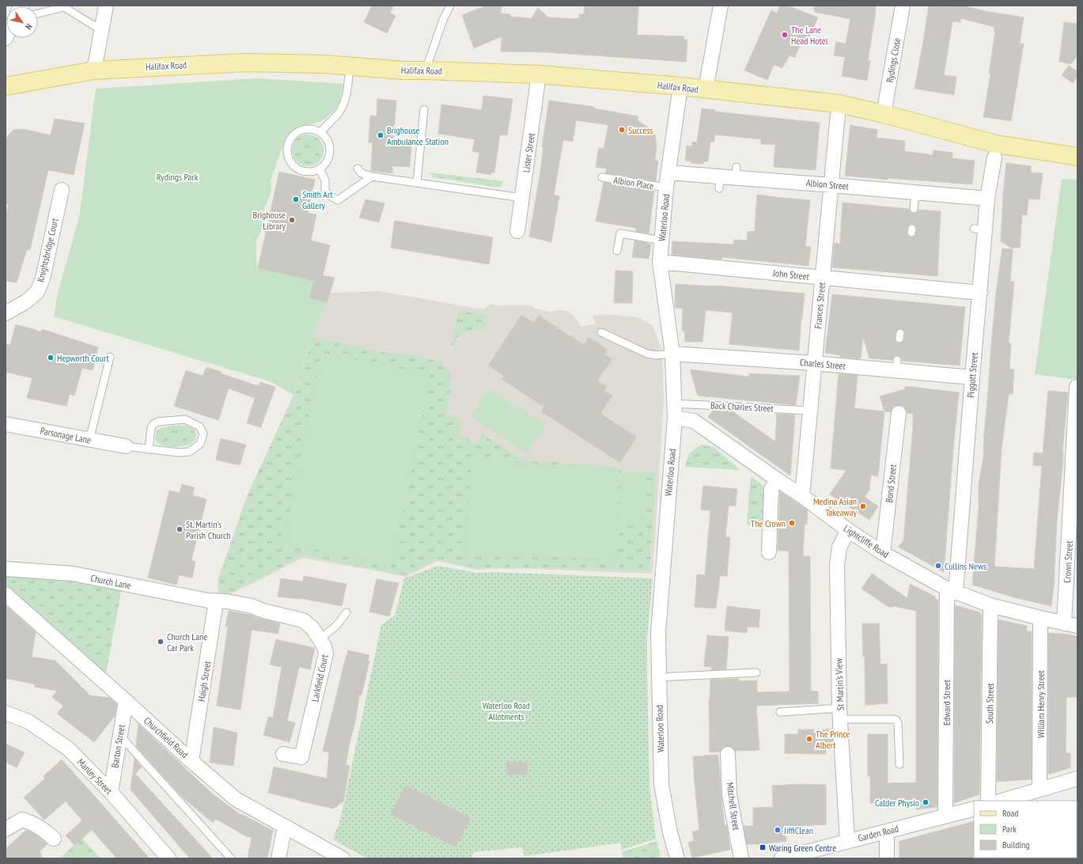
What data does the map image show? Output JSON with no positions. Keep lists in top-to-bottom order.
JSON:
{
  "streets": {
    "main road": ["Halifax Road"],
    "street": [
      "Rydings Close",
      "Lister Street",
      "Albion Street",
      "Waterloo Road",
      "Knightsbridge Court",
      "John Street",
      "Frances Street",
      "Charles Street",
      "Piggott Street",
      "Parsonage Lane",
      "Bond Street",
      "Lightcliffe Road",
      "Crown Street",
      "Church Lane",
      "Larkfield Court",
      "Haigh Street",
      "St Martin's View",
      "Edward Street",
      "South Street",
      "William Henry Street",
      "Churchfield Road",
      "Barton Street",
      "Manley Street",
      "Mitchell Street",
      "Garden Road"
    ],
    "lane": ["Albion Place", "Back Charles Street"]
  },
  "crossings": [
    ["Rydings Close", "Halifax Road"],
    ["Halifax Road", "Lister Street"],
    ["Halifax Road", "Waterloo Road"],
    ["Halifax Road", "Frances Street"],
    ["Albion Place", "Waterloo Road"],
    ["Albion Street", "Waterloo Road"],
    ["Albion Street", "Frances Street"],
    ["Albion Street", "Piggott Street"],
    ["Waterloo Road", "John Street"],
    ["Waterloo Road", "Charles Street"],
    ["Waterloo Road", "Back Charles Street"],
    ["Waterloo Road", "Lightcliffe Road"],
    ["John Street", "Frances Street"],
    ["John Street", "Piggott Street"],
    ["Frances Street", "Charles Street"],
    ["Frances Street", "Back Charles Street"],
    ["Frances Street", "Lightcliffe Road"],
    ["Charles Street", "Piggott Street"],
    ["Piggott Street", "Lightcliffe Road"],
    ["Piggott Street", "Edward Street"],
    ["Bond Street", "Lightcliffe Road"],
    ["Lightcliffe Road", "Crown Street"],
    ["Lightcliffe Road", "St Martin's View"],
    ["Lightcliffe Road", "Edward Street"],
    ["Lightcliffe Road", "South Street"],
    ["Lightcliffe Road", "William Henry Street"],
    ["Church Lane", "Larkfield Court"],
    ["Church Lane", "Haigh Street"],
    ["Larkfield Court", "Haigh Street"],
    ["Haigh Street", "Churchfield Road"],
    ["St Martin's View", "Garden Road"],
    ["Edward Street", "Garden Road"],
    ["Churchfield Road", "Barton Street"],
    ["Barton Street", "Manley Street"]
  ],
  "parks": ["Rydings Park", "Waterloo Road Allotments"],
  "places": {
    "other": [
      "The Lane Head Hotel",
      "Success",
      "Brighouse Ambulance Station",
      "Smith Art Gallery",
      "Brighouse Library",
      "Hepworth Court",
      "Medina Asian Takeaway",
      "The Crown",
      "St. Martin's Parish Church",
      "Cullins News",
      "Church Lane Car Park",
      "The Prince Albert",
      "Calder Physio",
      "JiffiClean"
    ],
    "transit": ["Waring Green Centre"]
  },
  "legend": ["Road", "Park", "Building"],
  "north": "bottom right"
}
